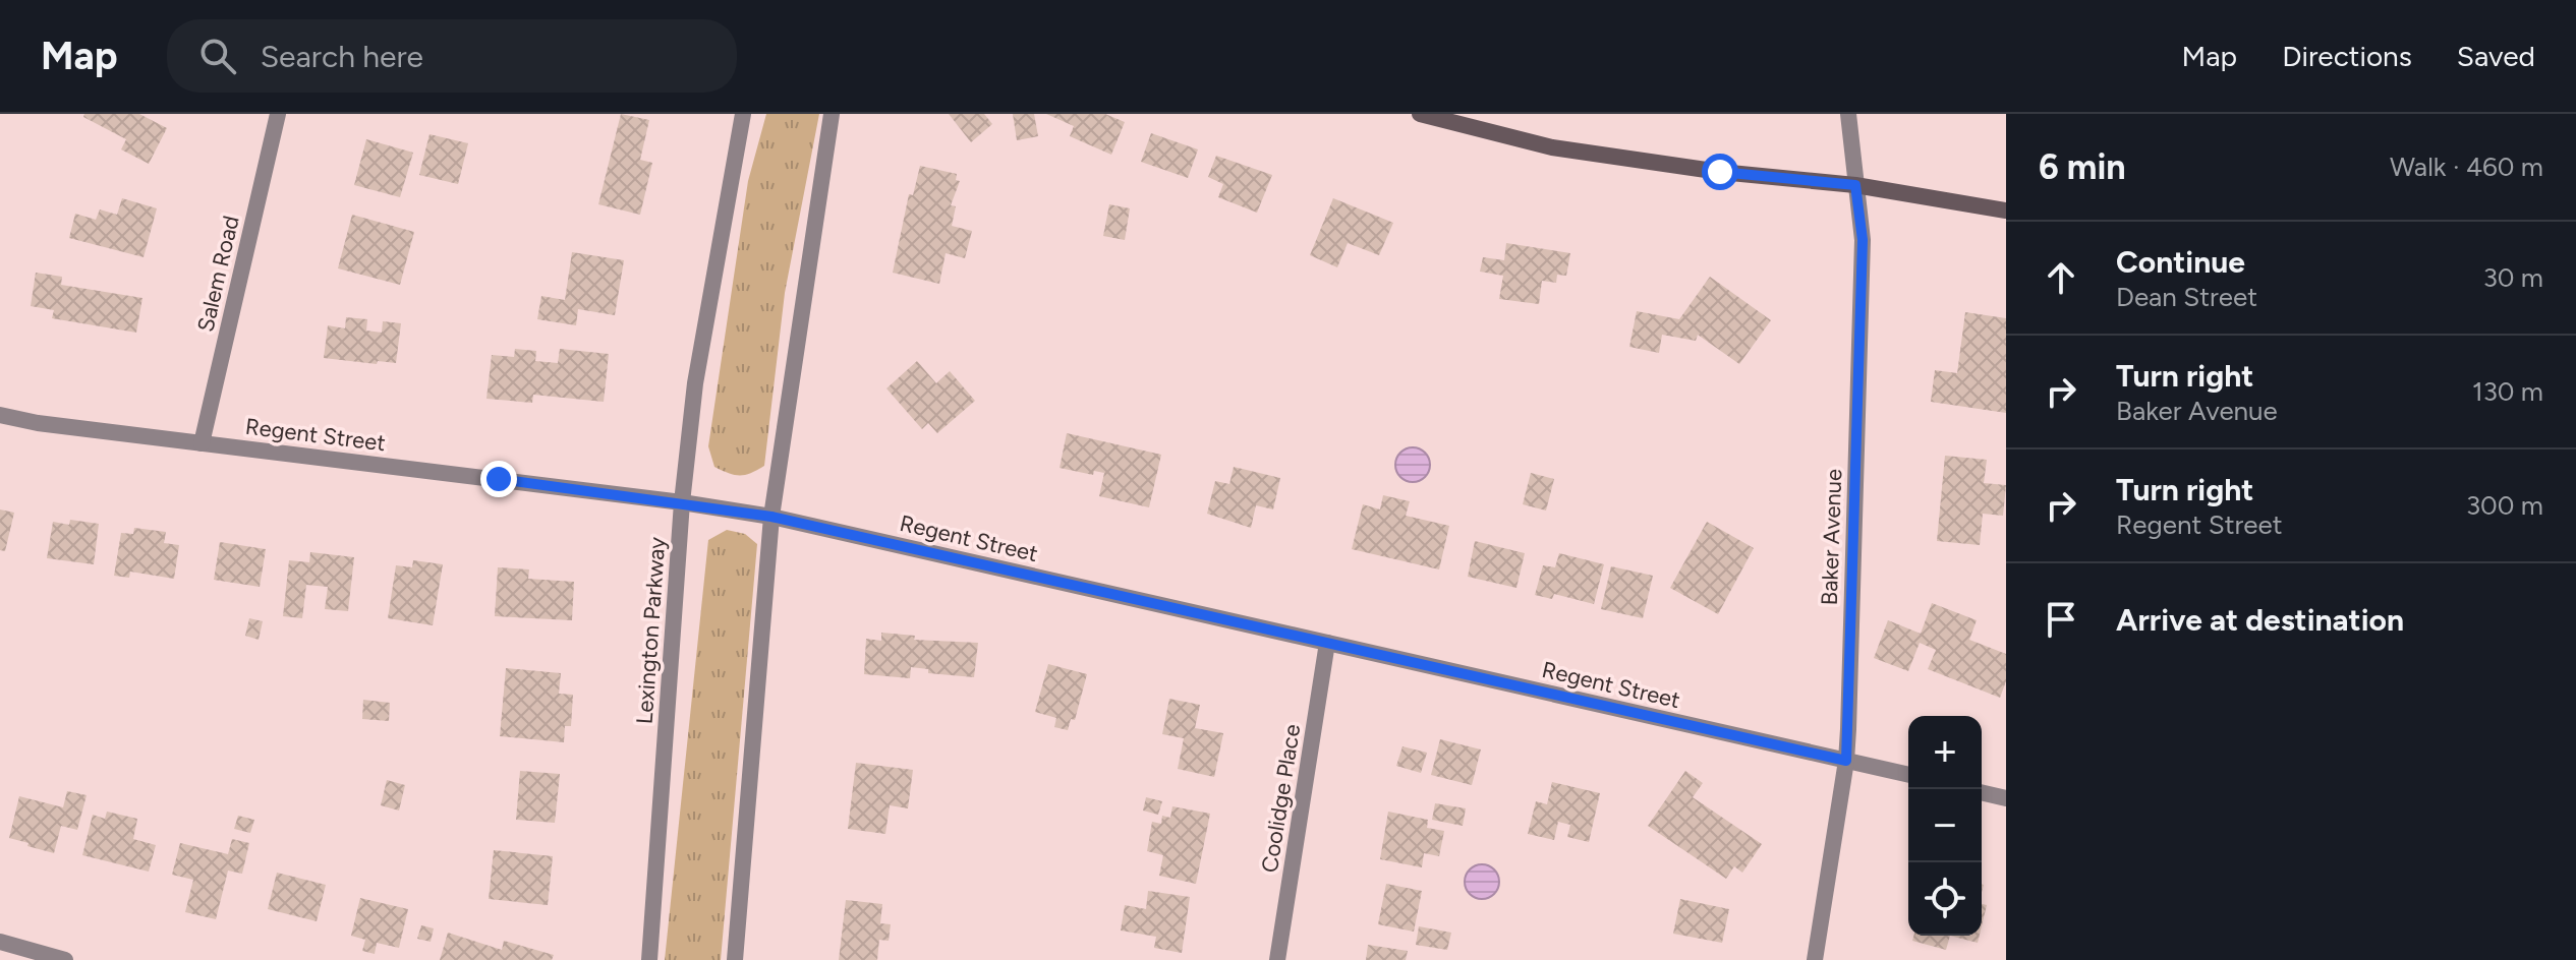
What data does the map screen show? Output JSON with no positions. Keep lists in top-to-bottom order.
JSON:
{
  "streets": {
    "street": [
      "Salem Road",
      "Regent Street",
      "Baker Avenue",
      "Lexington Parkway",
      "Coolidge Place"
    ]
  },
  "crossings": [
    ["Salem Road", "Regent Street"],
    ["Regent Street", "Baker Avenue"],
    ["Regent Street", "Lexington Parkway"],
    ["Regent Street", "Coolidge Place"]
  ],
  "page": {
    "header": "Map",
    "search": "Search here",
    "nav": ["Map", "Directions", "Saved"],
    "heading": ["6 min", "Walk · 460 m"],
    "list": [
      ["Continue", "Dean Street", "30 m"],
      ["Turn right", "Baker Avenue", "130 m"],
      ["Turn right", "Regent Street", "300 m"],
      "Arrive at destination"
    ],
    "map_buttons": ["+", "−"]
  }
}
